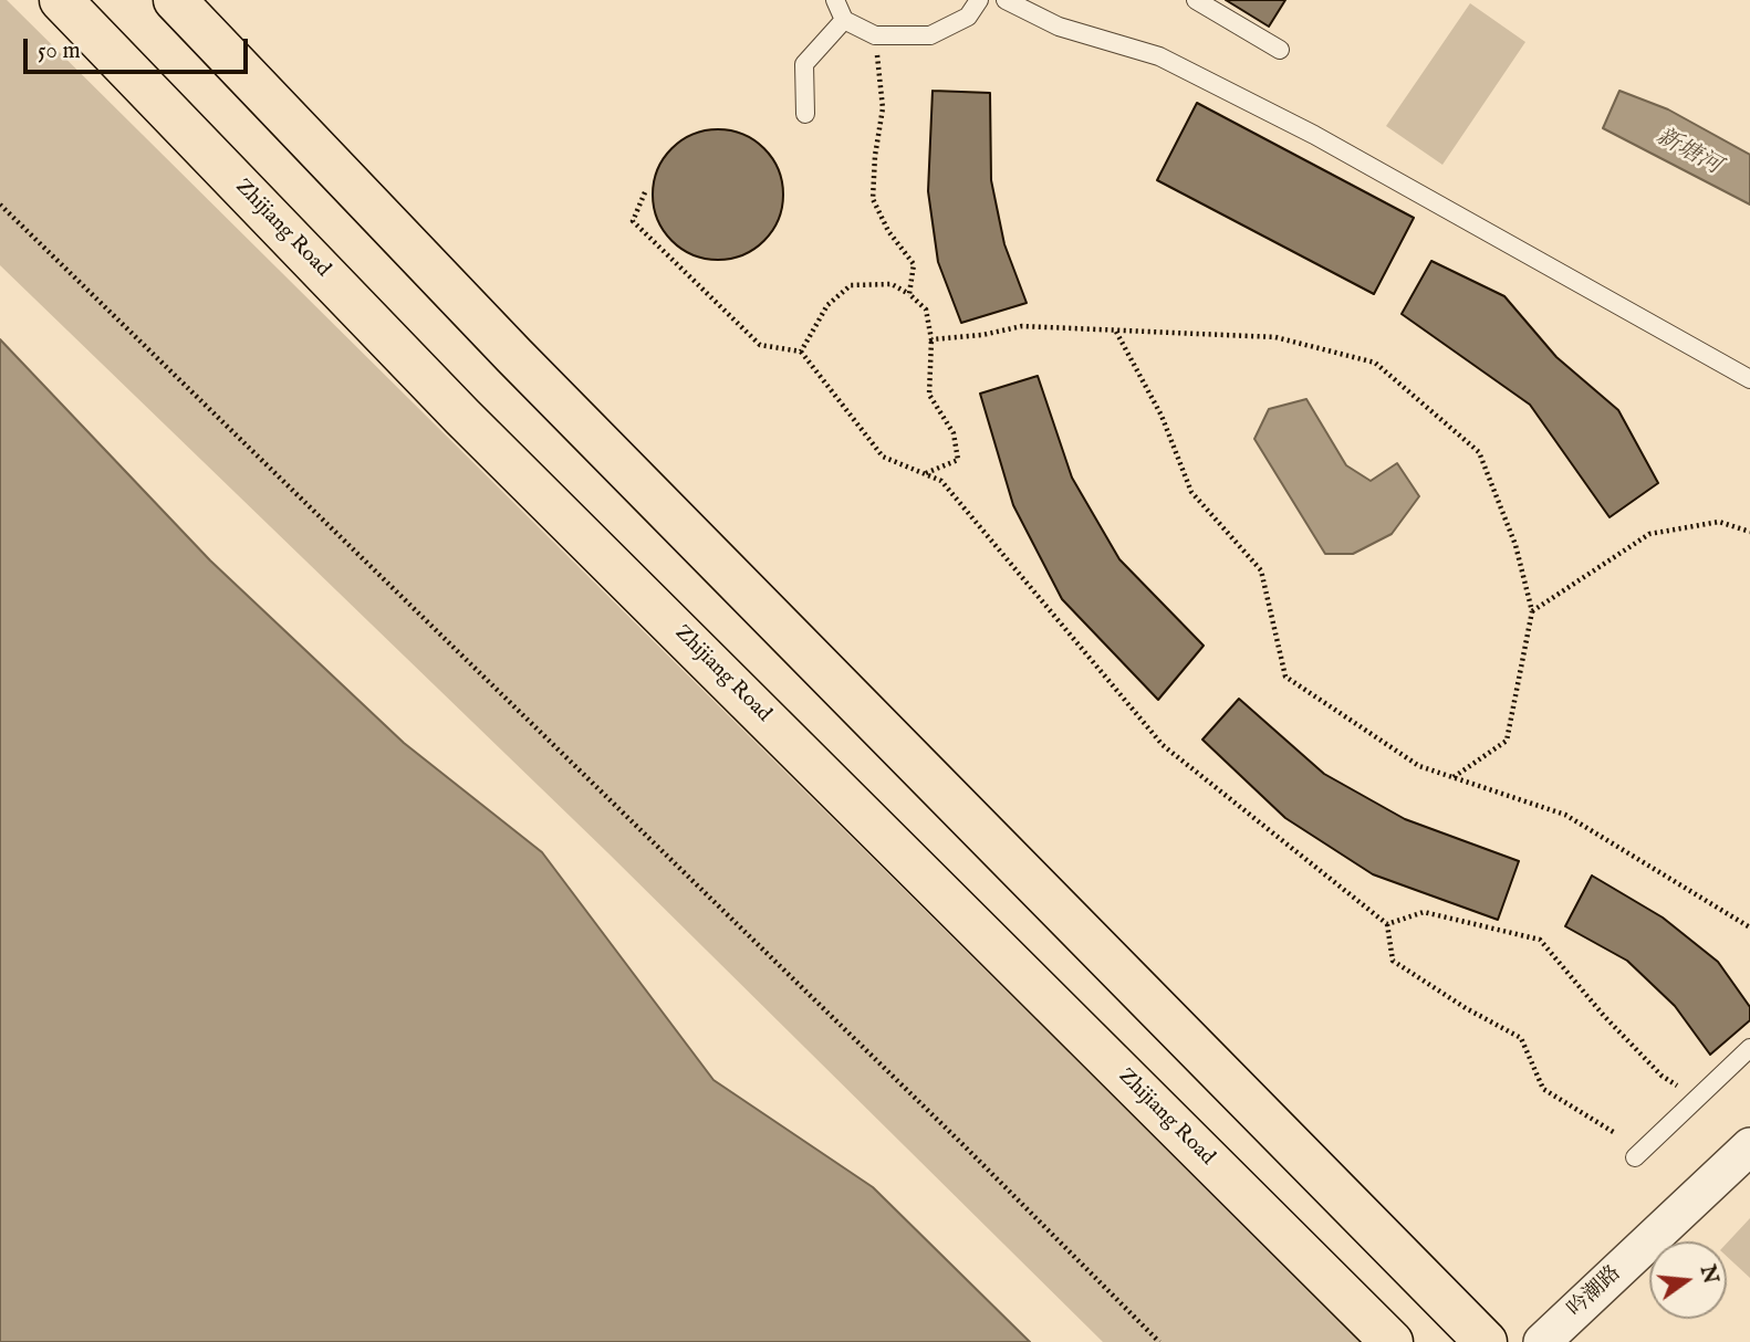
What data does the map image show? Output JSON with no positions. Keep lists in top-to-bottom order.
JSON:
{
  "streets": {
    "main road": ["Zhijiang Road"],
    "street": ["吟潮路"]
  },
  "water": ["新塘河"],
  "scale_bar": "50 m",
  "north": "right"
}
